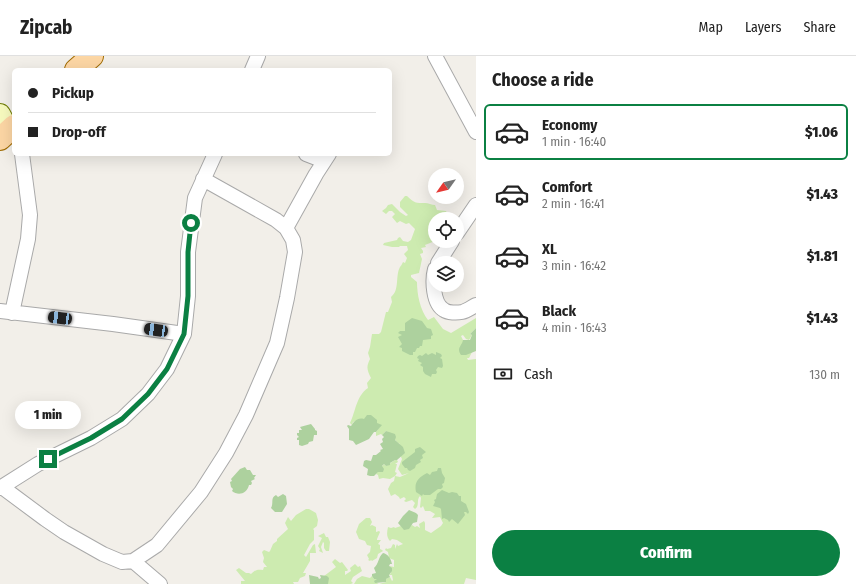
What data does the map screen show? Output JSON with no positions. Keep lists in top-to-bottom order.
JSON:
{
  "north": "bottom left",
  "page": {
    "header": "Zipcab",
    "nav": ["Map", "Layers", "Share"],
    "heading": "Choose a ride",
    "banner": ["Pickup", "Drop-off"],
    "list": [
      {
        "name": "Economy",
        "note": "1 min · 16:40",
        "value": "$1.06"
      },
      {
        "name": "Comfort",
        "note": "2 min · 16:41",
        "value": "$1.43"
      },
      {
        "name": "XL",
        "note": "3 min · 16:42",
        "value": "$1.81"
      },
      {
        "name": "Black",
        "note": "4 min · 16:43",
        "value": "$1.43"
      }
    ],
    "pay": ["Cash", "130 m"],
    "bubble": "1 min",
    "buttons": "Confirm"
  }
}
